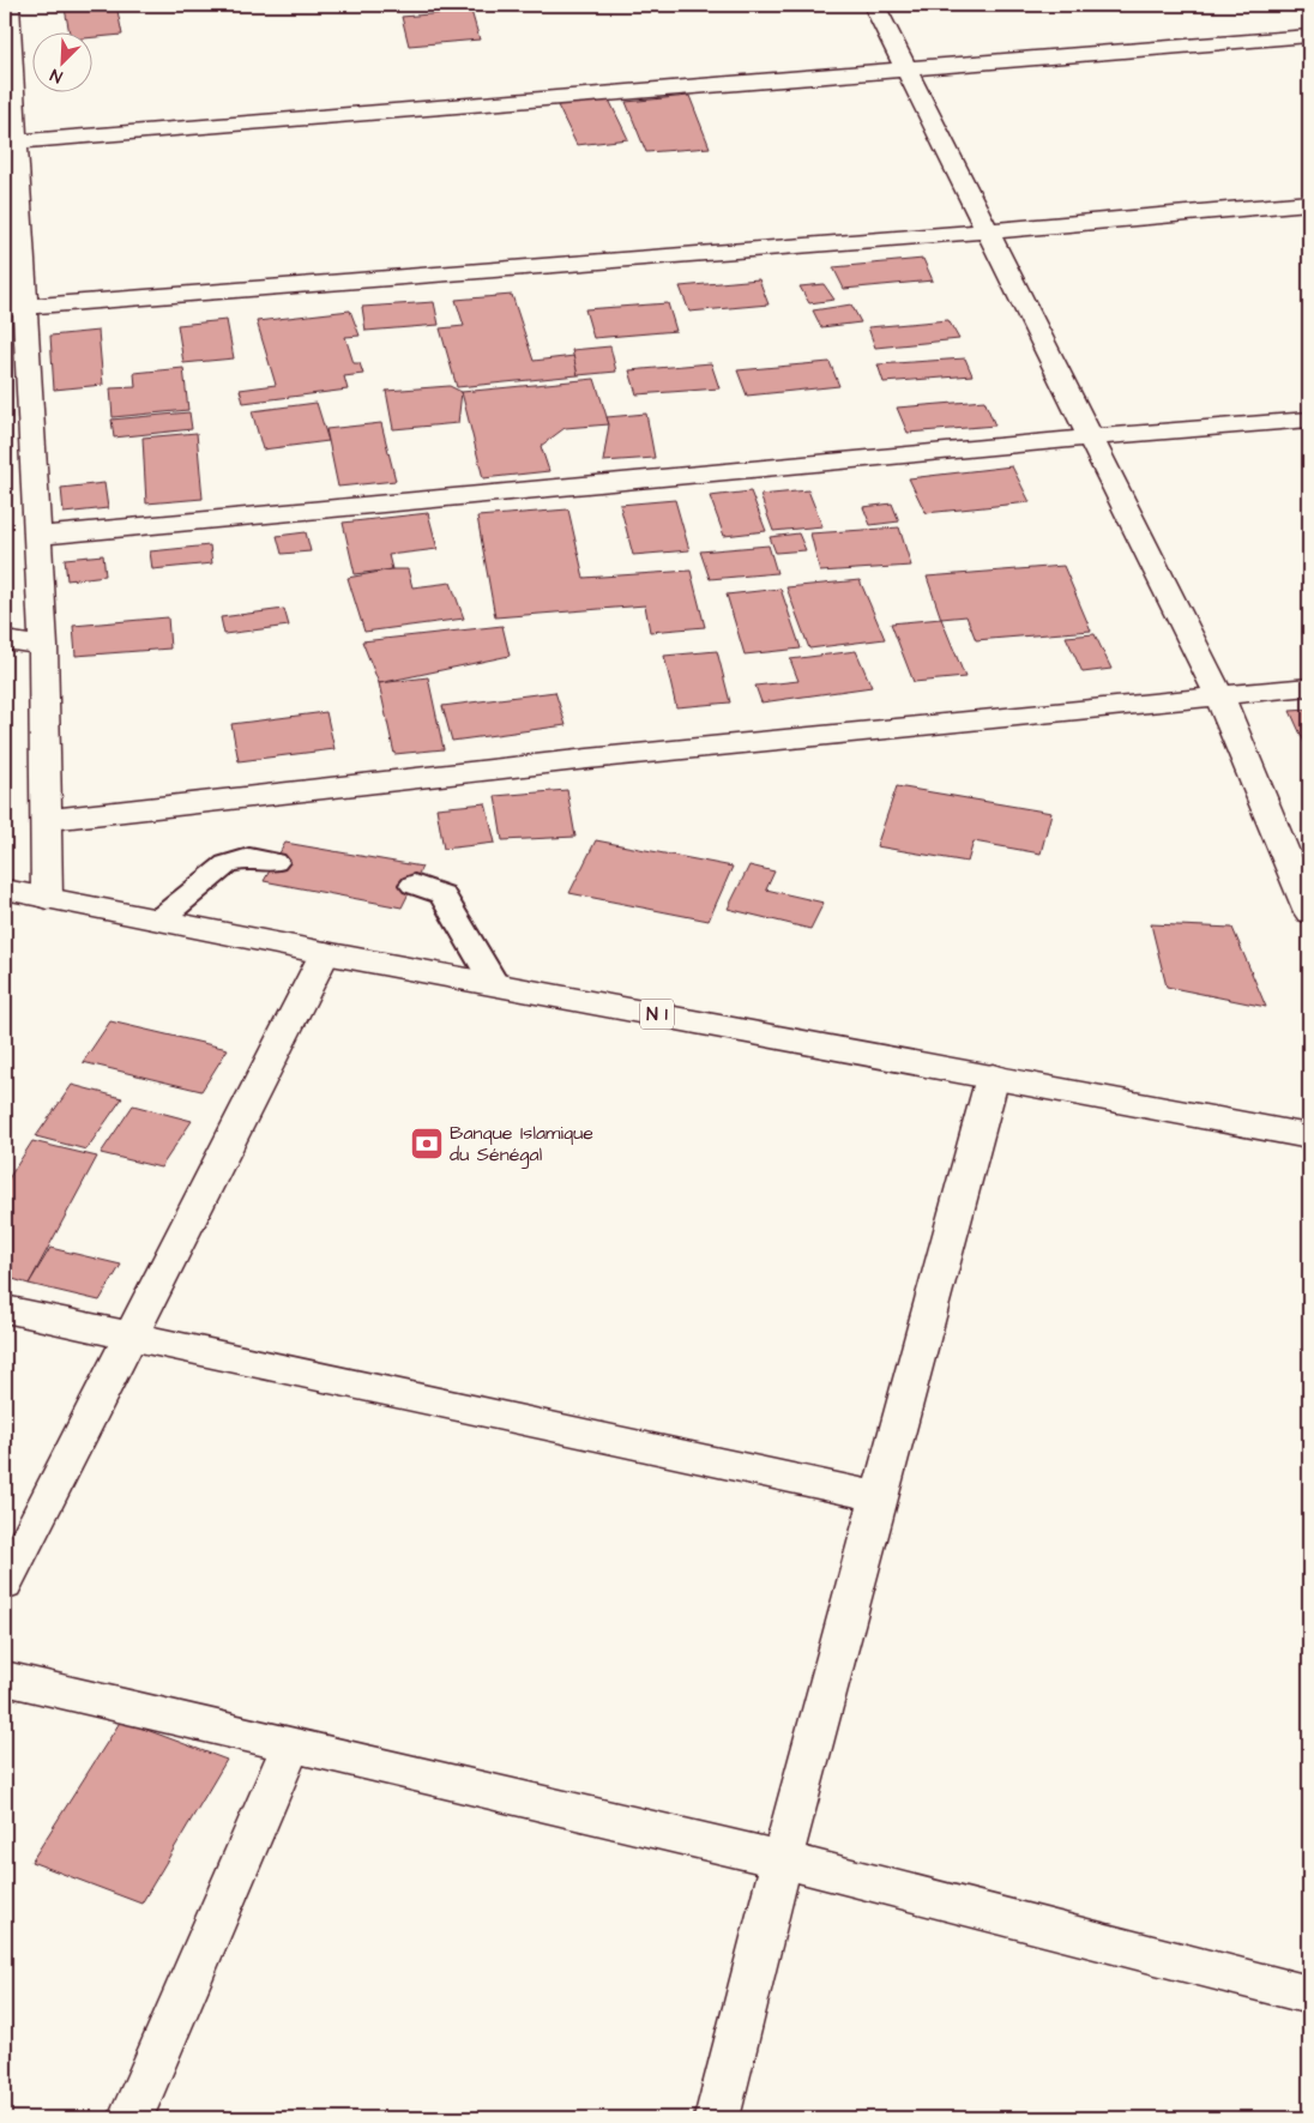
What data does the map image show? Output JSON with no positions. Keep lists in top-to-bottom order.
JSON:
{
  "streets": {
    "main road": ["N 1"]
  },
  "places": {
    "bank": ["Banque Islamique du Sénégal"]
  },
  "north": "bottom left"
}
